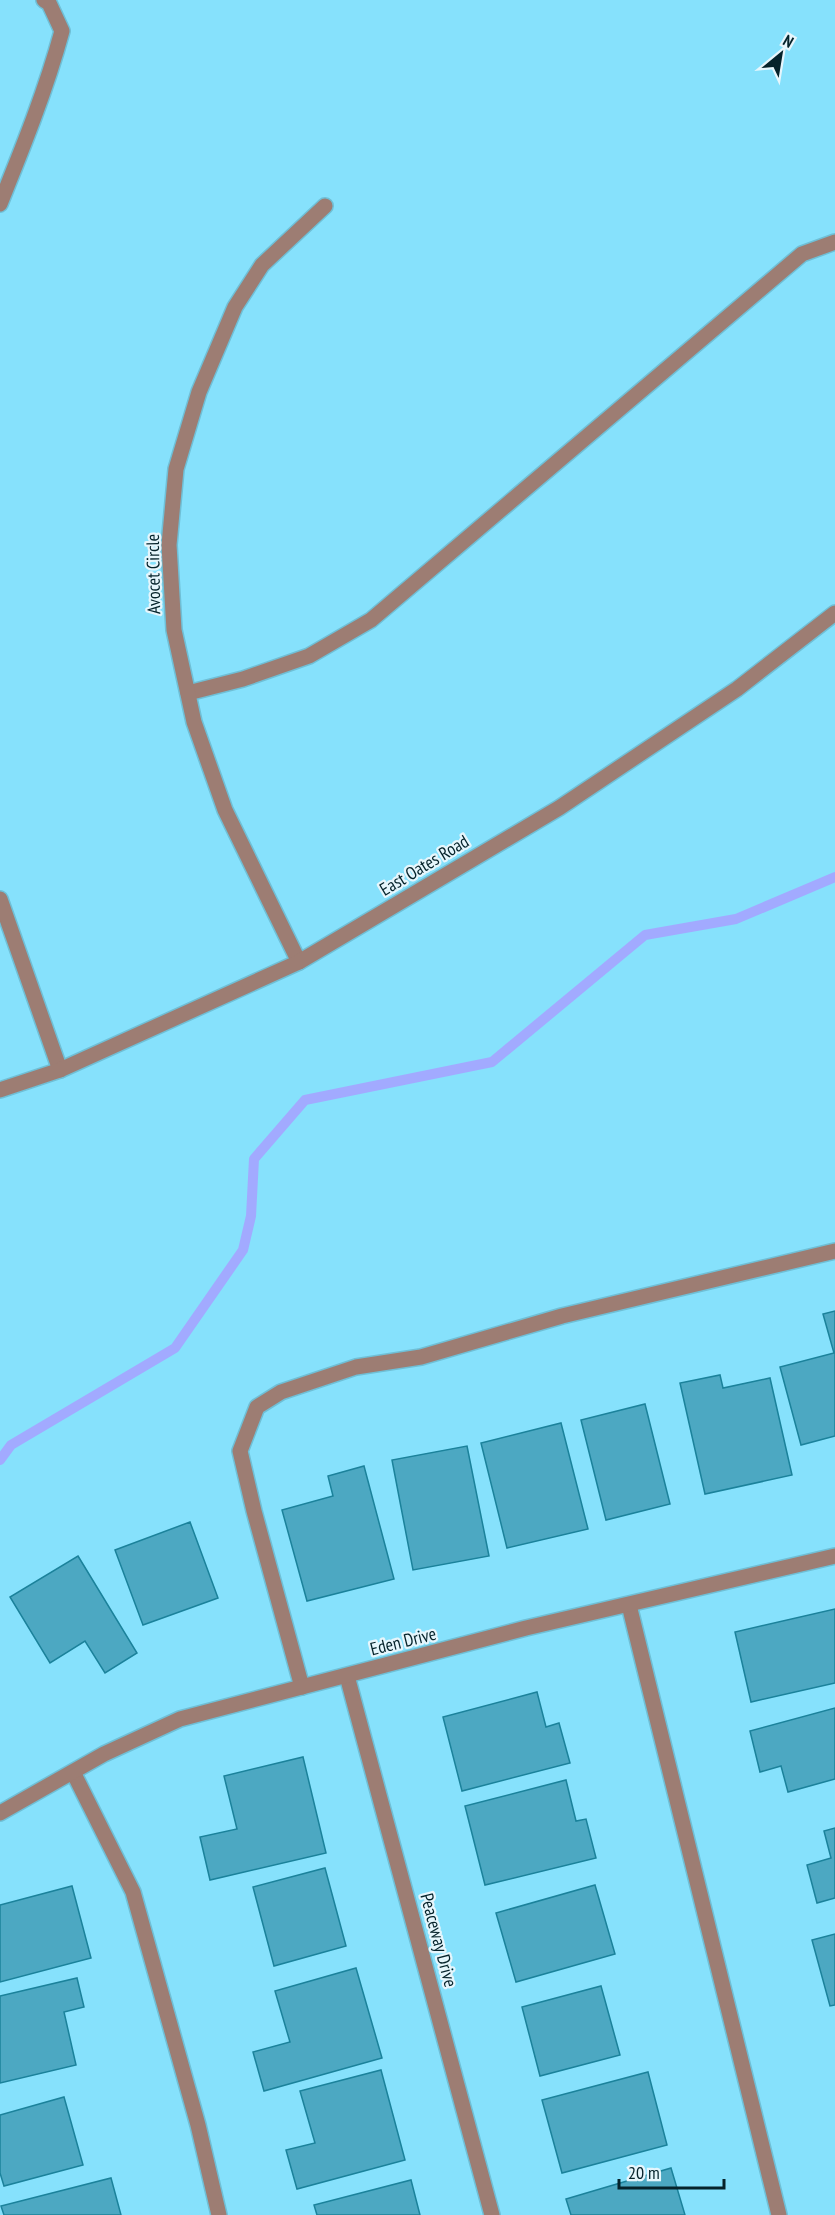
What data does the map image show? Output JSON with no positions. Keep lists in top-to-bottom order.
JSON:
{
  "streets": {
    "street": [
      "Avocet Circle",
      "East Oates Road",
      "Eden Drive",
      "Peaceway Drive"
    ]
  },
  "crossings": [
    ["Avocet Circle", "East Oates Road"],
    ["Eden Drive", "Peaceway Drive"]
  ],
  "scale_bar": "20 m",
  "north": "top right"
}
